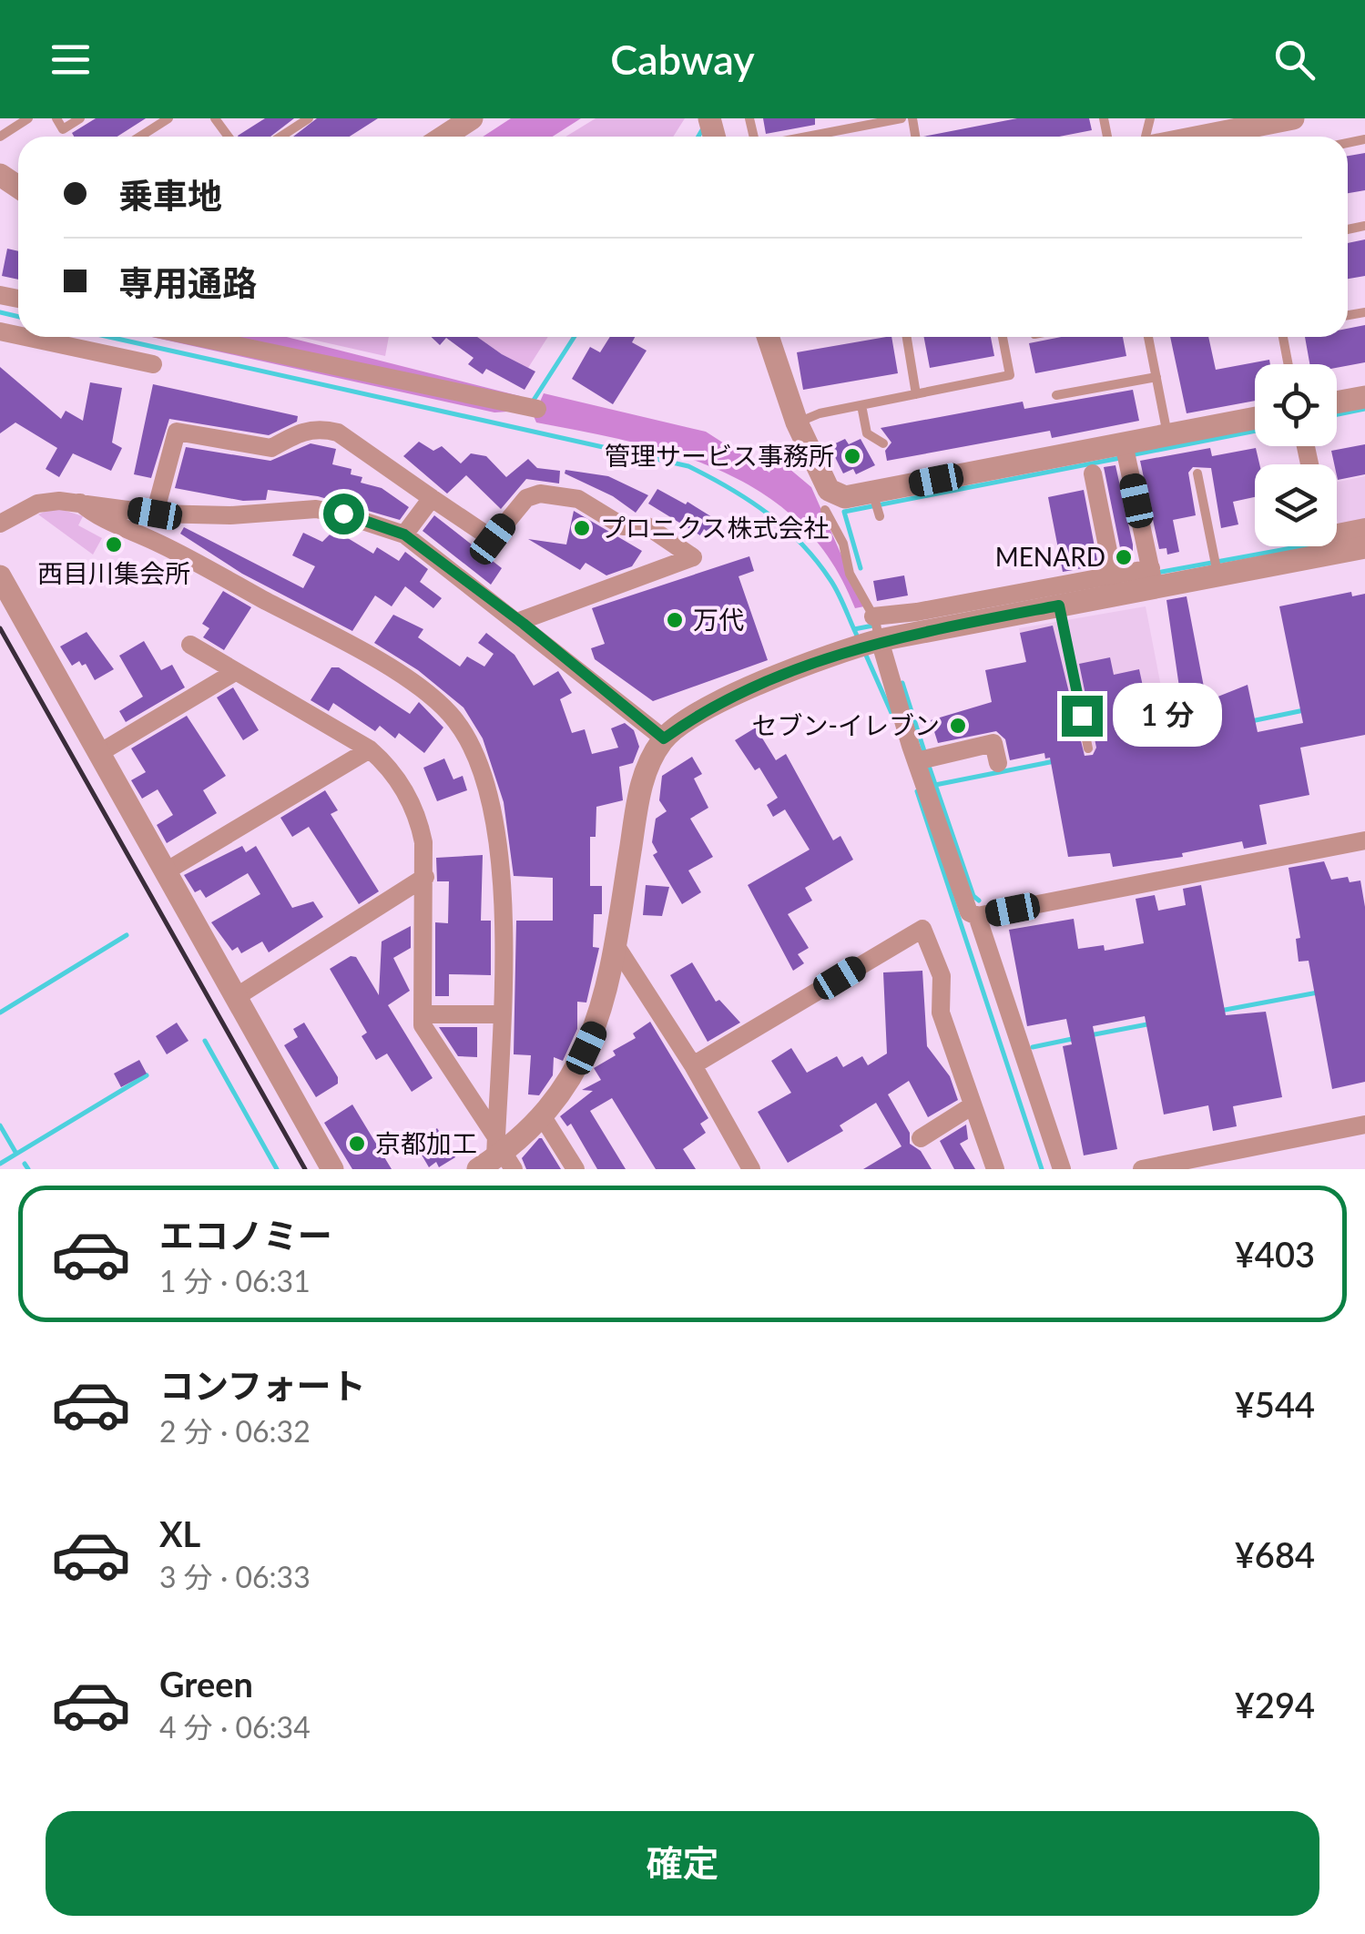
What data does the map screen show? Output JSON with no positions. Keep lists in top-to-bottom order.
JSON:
{
  "places": [
    "管理サービス事務所",
    "プロニクス株式会社",
    "西目川集会所",
    "MENARD",
    "万代",
    "セブン-イレブン",
    "京都加工"
  ],
  "page": {
    "header": "Cabway",
    "banner": ["乗車地", "専用通路"],
    "bubble": "1 分",
    "list": [
      {
        "name": "エコノミー",
        "note": "1 分 · 06:31",
        "value": "¥403"
      },
      {
        "name": "コンフォート",
        "note": "2 分 · 06:32",
        "value": "¥544"
      },
      {
        "name": "XL",
        "note": "3 分 · 06:33",
        "value": "¥684"
      },
      {
        "name": "Green",
        "note": "4 分 · 06:34",
        "value": "¥294"
      }
    ],
    "buttons": "確定"
  }
}
